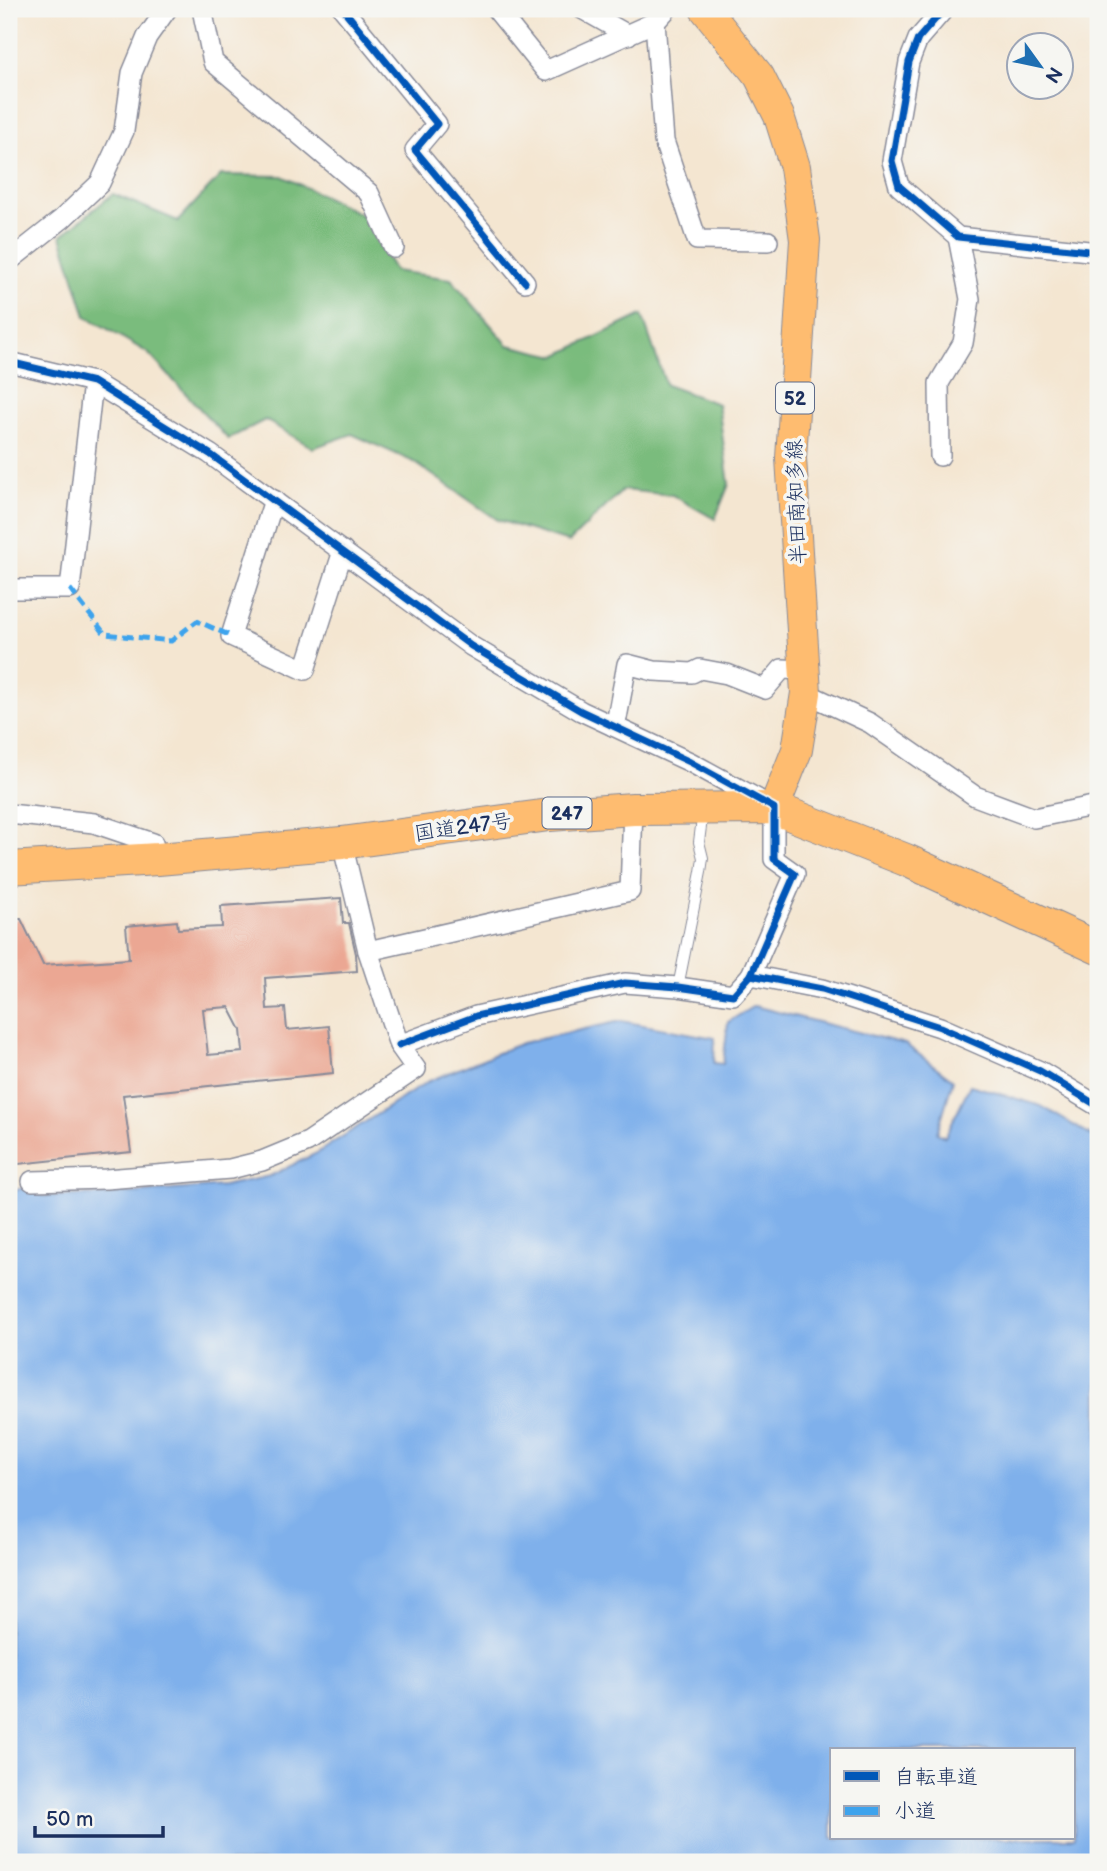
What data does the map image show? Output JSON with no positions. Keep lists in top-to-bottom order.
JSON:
{
  "streets": {
    "highway": ["247", "国道247号"],
    "main road": ["52", "半田南知多線"]
  },
  "crossings": [
    ["半田南知多線", "国道247号"]
  ],
  "legend": ["自転車道", "小道"],
  "scale_bar": "50 m",
  "north": "bottom right"
}
